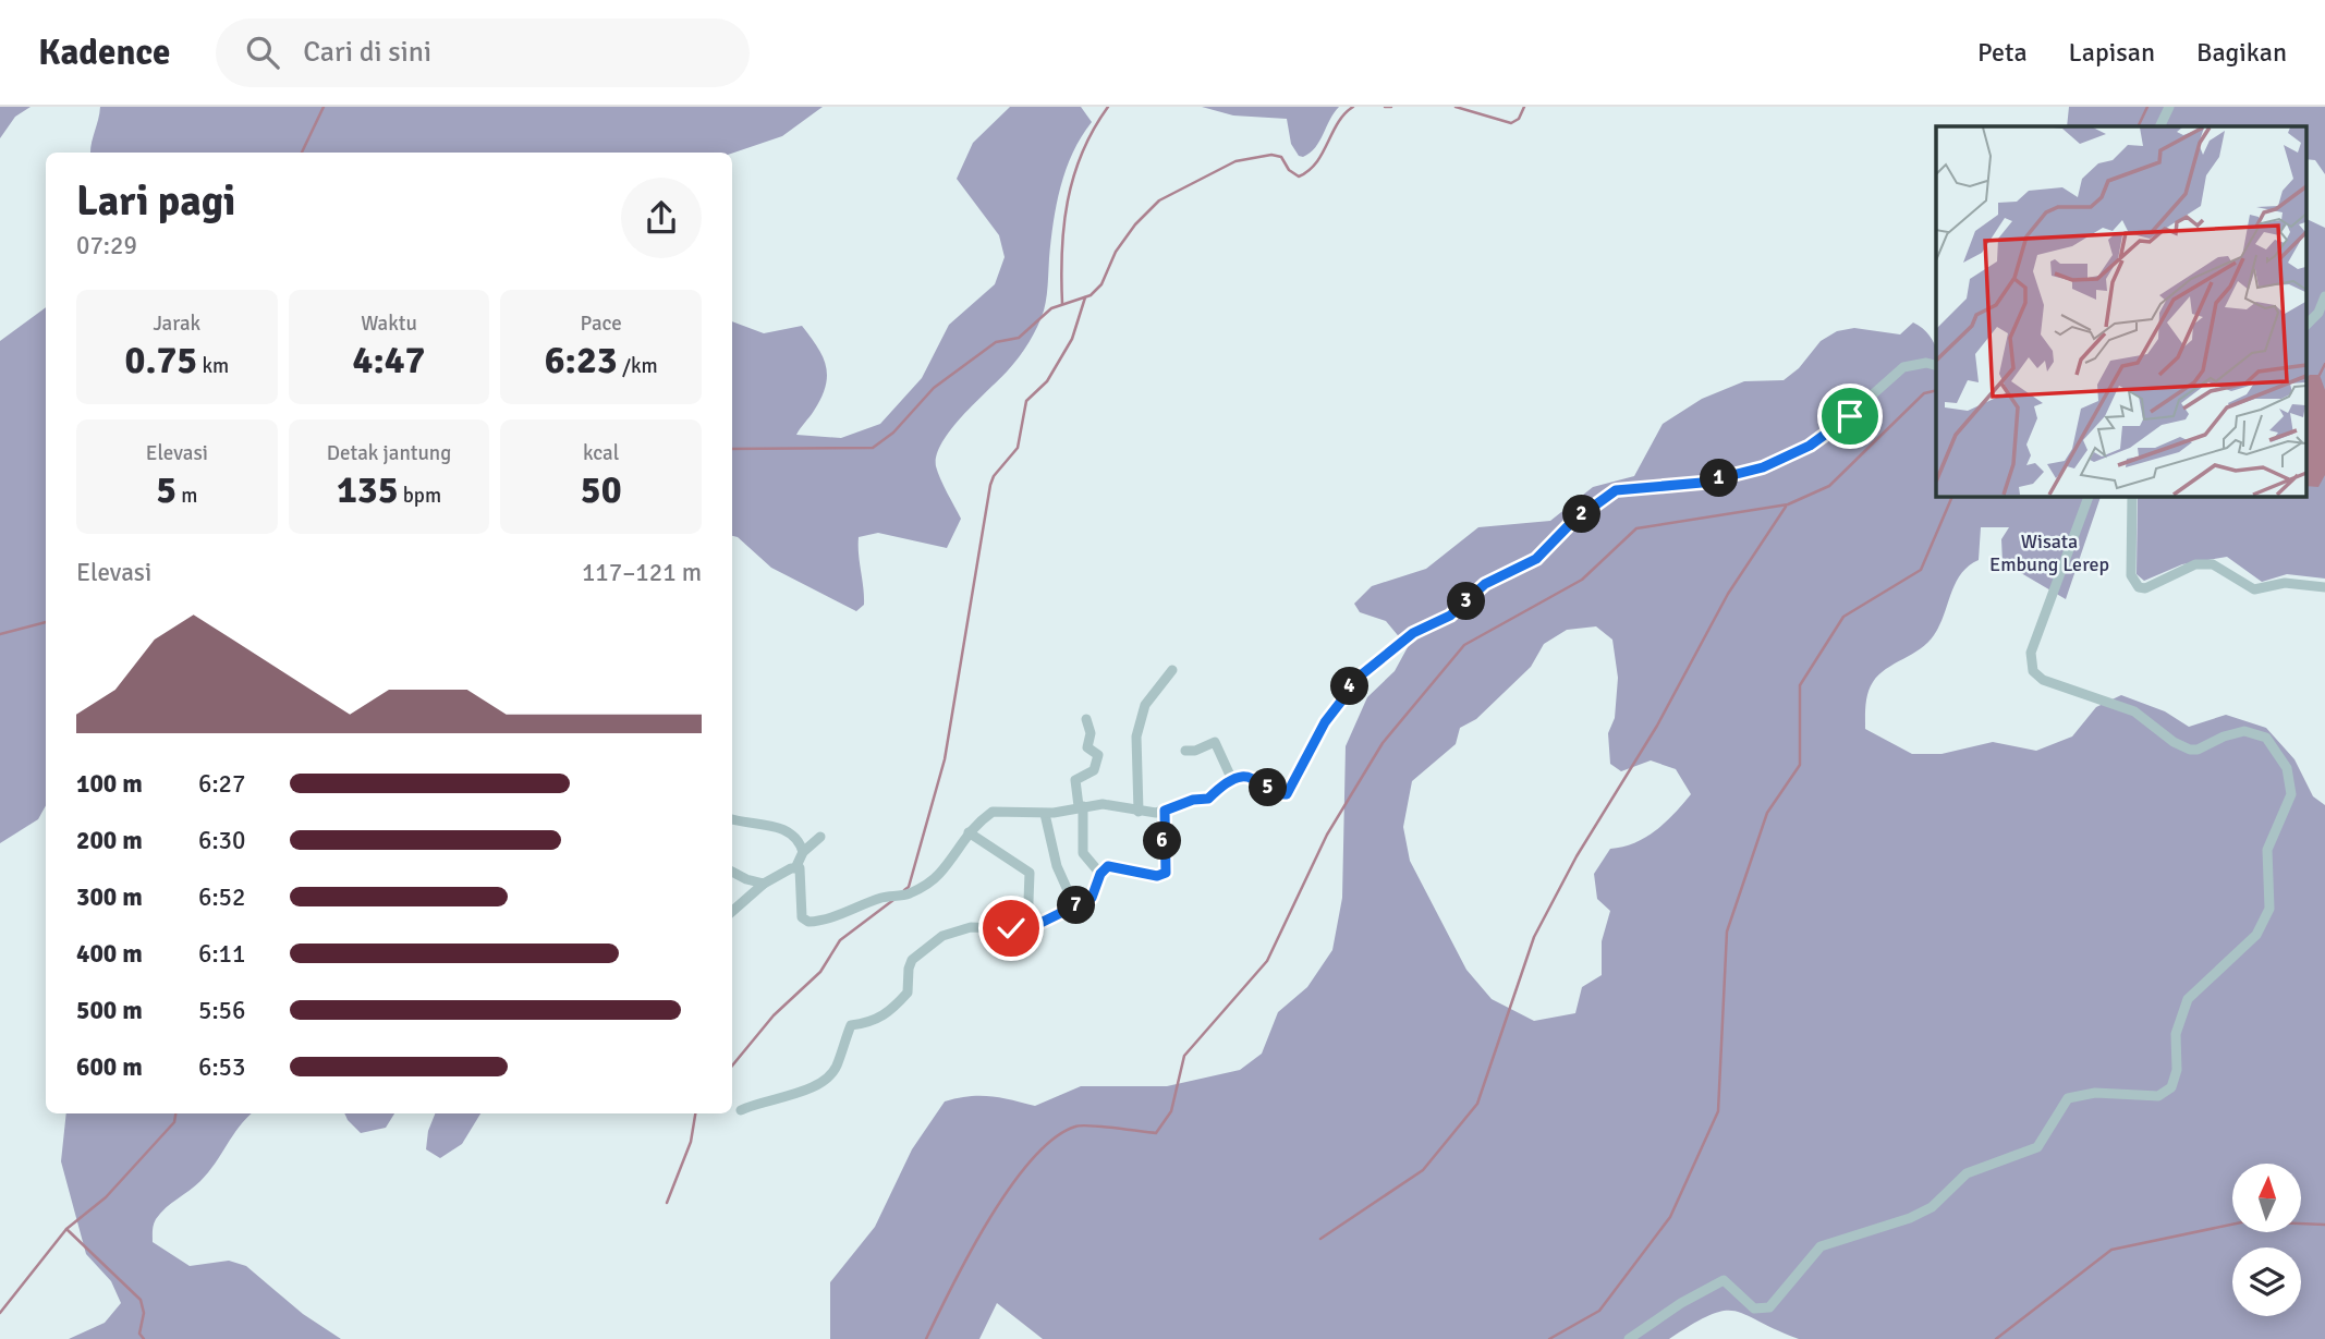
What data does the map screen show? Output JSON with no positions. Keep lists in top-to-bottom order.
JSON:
{
  "parks": ["Wisata Embung Lerep"],
  "north": "top",
  "page": {
    "header": "Kadence",
    "search": "Cari di sini",
    "nav": ["Peta", "Lapisan", "Bagikan"],
    "heading": ["Lari pagi", "07:29"],
    "stats": [
      ["Jarak", "0.75 km"],
      ["Waktu", "4:47"],
      ["Pace", "6:23 /km"],
      ["Elevasi", "5 m"],
      ["Detak jantung", "135 bpm"],
      ["kcal", "50"]
    ],
    "pins": [
      "1",
      "2",
      "3",
      "4",
      "5",
      "6",
      "7"
    ],
    "chart": ["Elevasi", "117–121 m"],
    "list": [
      {
        "name": "100 m",
        "note": "6:27"
      },
      {
        "name": "200 m",
        "note": "6:30"
      },
      {
        "name": "300 m",
        "note": "6:52"
      },
      {
        "name": "400 m",
        "note": "6:11"
      },
      {
        "name": "500 m",
        "note": "5:56"
      },
      {
        "name": "600 m",
        "note": "6:53"
      }
    ]
  }
}
